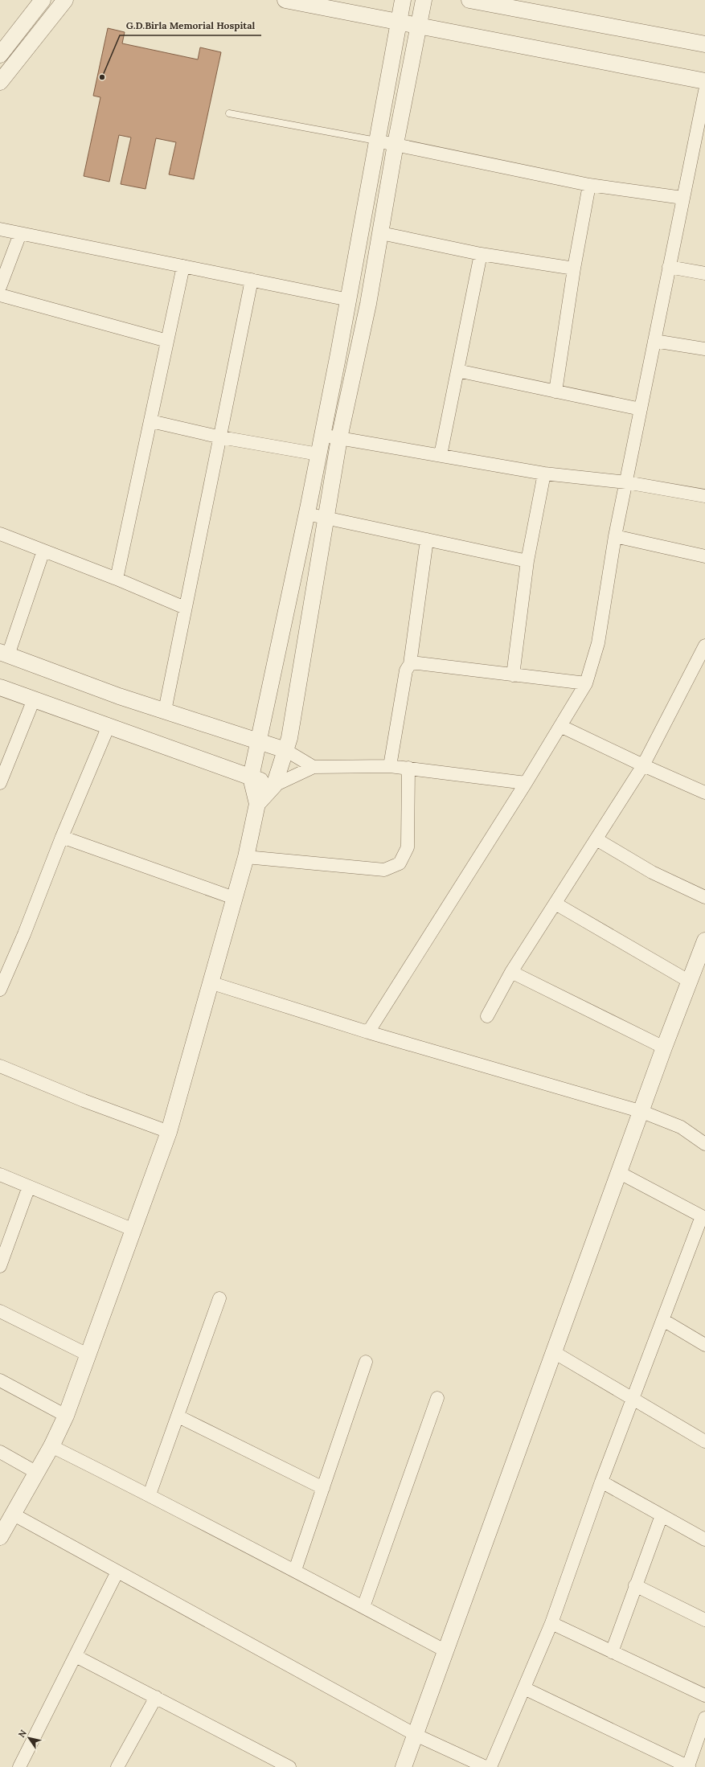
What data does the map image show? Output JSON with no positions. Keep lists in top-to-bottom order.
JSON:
{
  "places": ["G.D.Birla Memorial Hospital"],
  "north": "top left"
}
